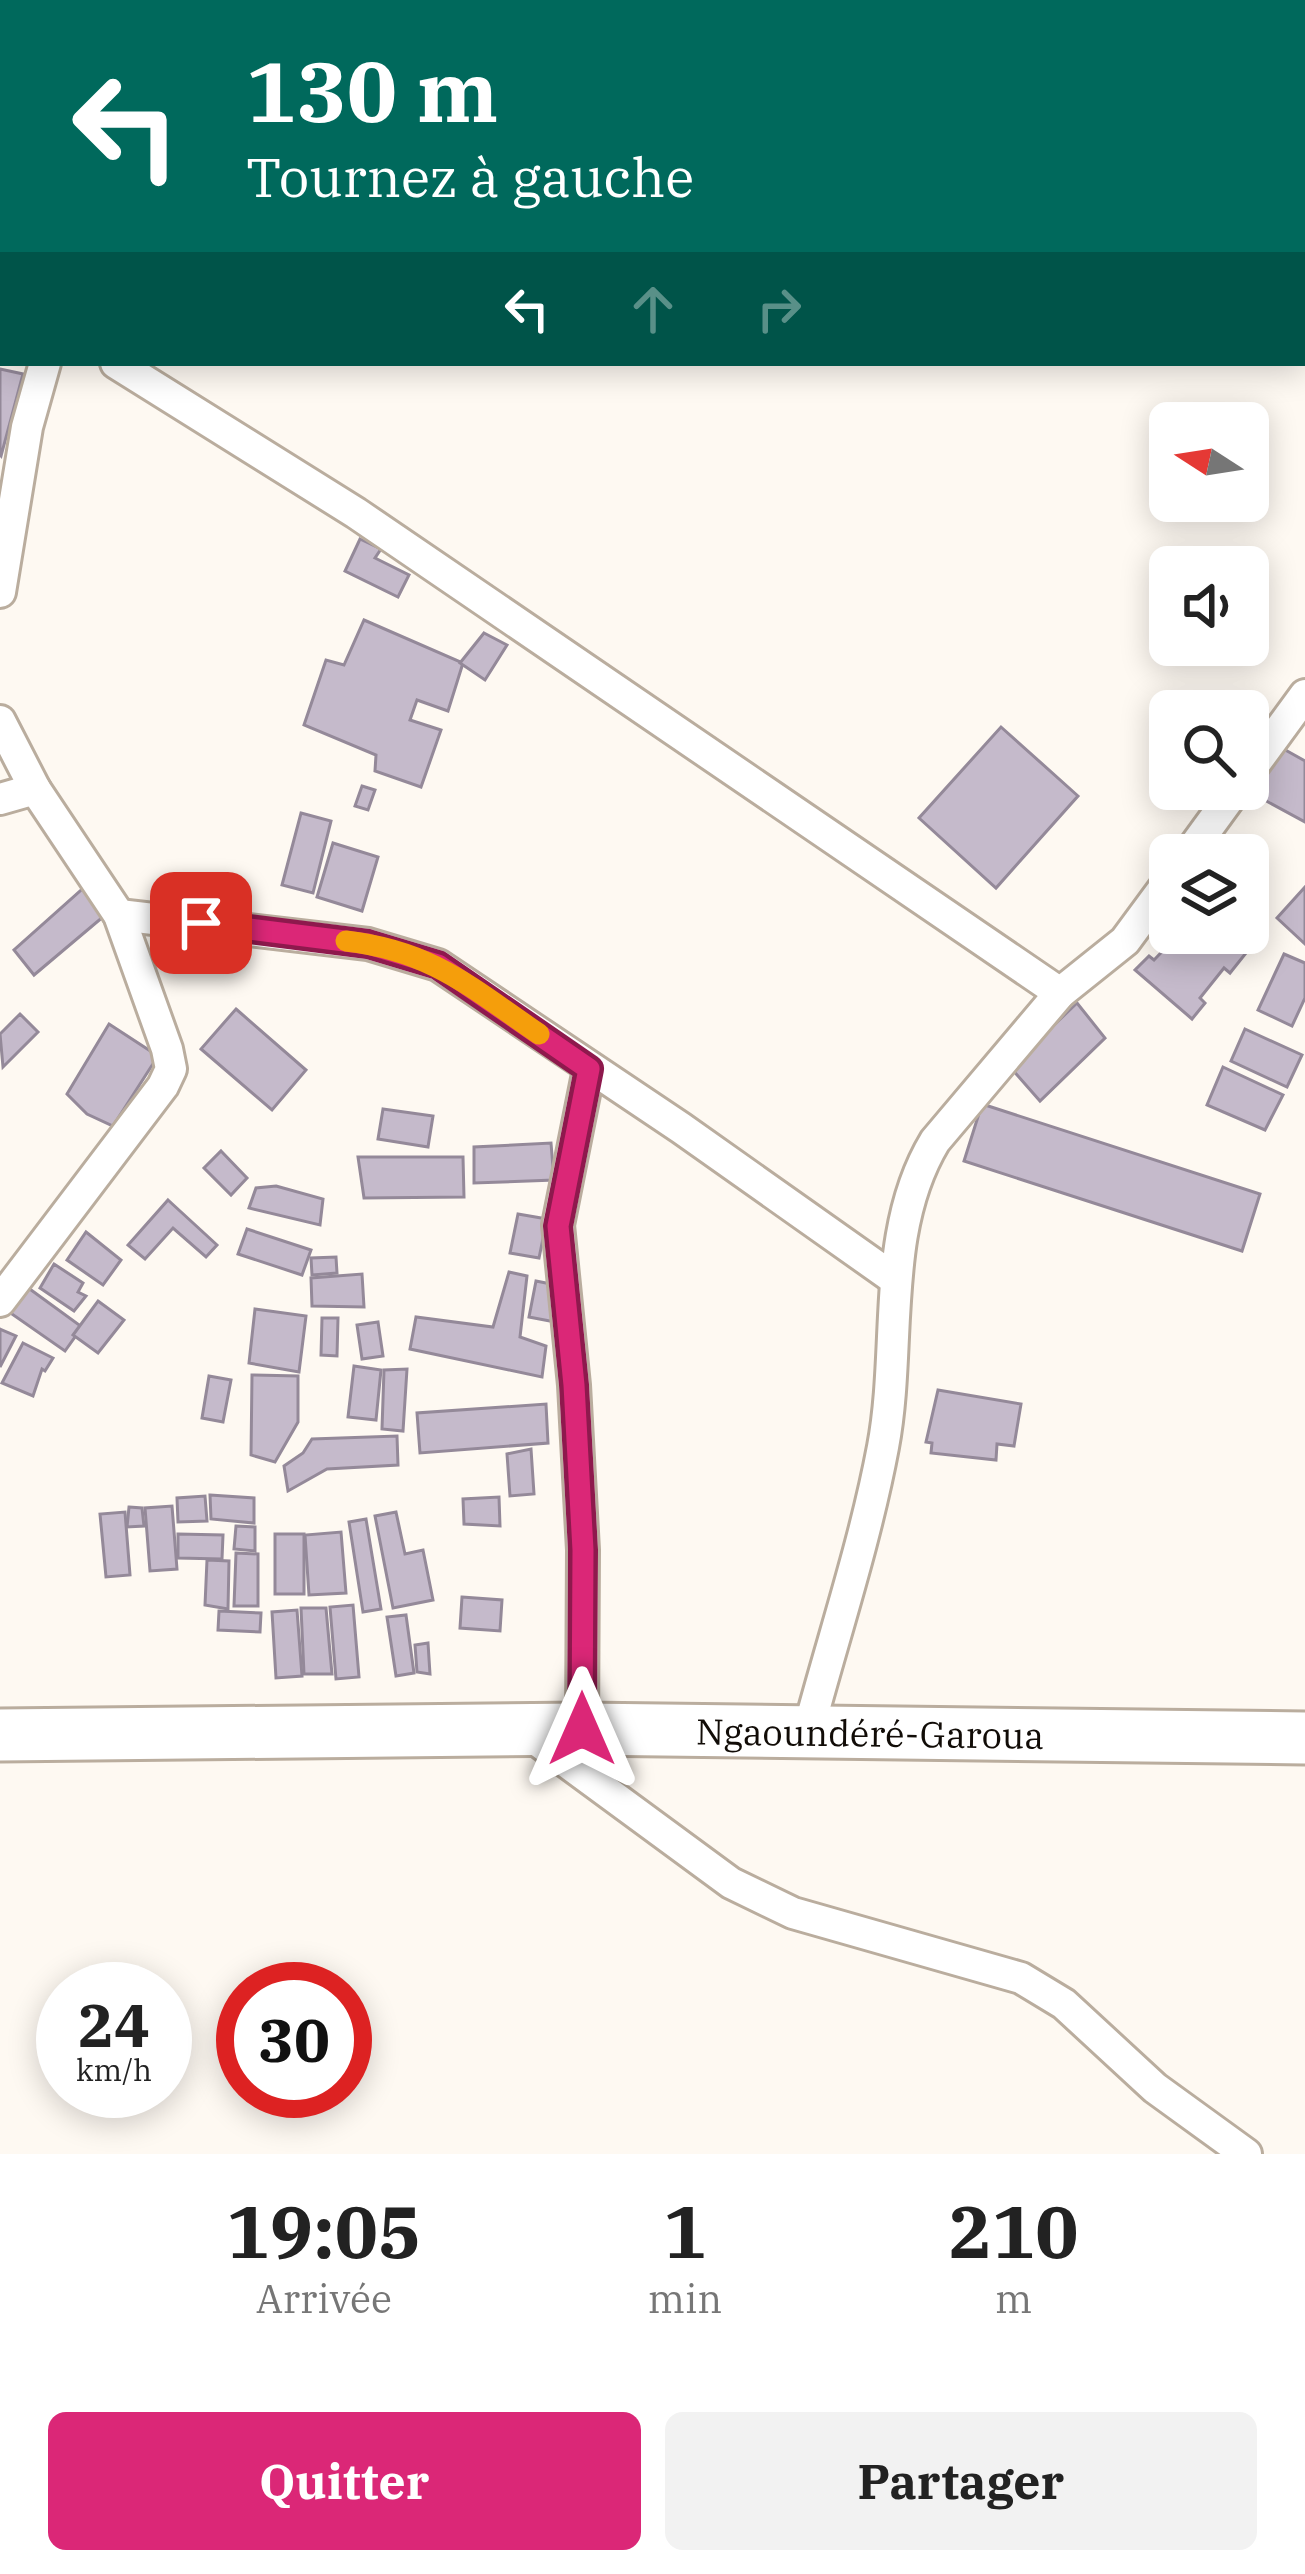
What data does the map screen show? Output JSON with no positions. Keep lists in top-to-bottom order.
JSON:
{
  "streets": {
    "highway": ["Ngaoundéré-Garoua"]
  },
  "north": "left",
  "page": {
    "turn": ["130 m", "Tournez à gauche"],
    "speed": "24 km/h",
    "limit": "30",
    "eta": [
      "19:05",
      "Arrivée",
      "1",
      "min",
      "210",
      "m"
    ],
    "buttons": ["Quitter", "Partager"]
  }
}
